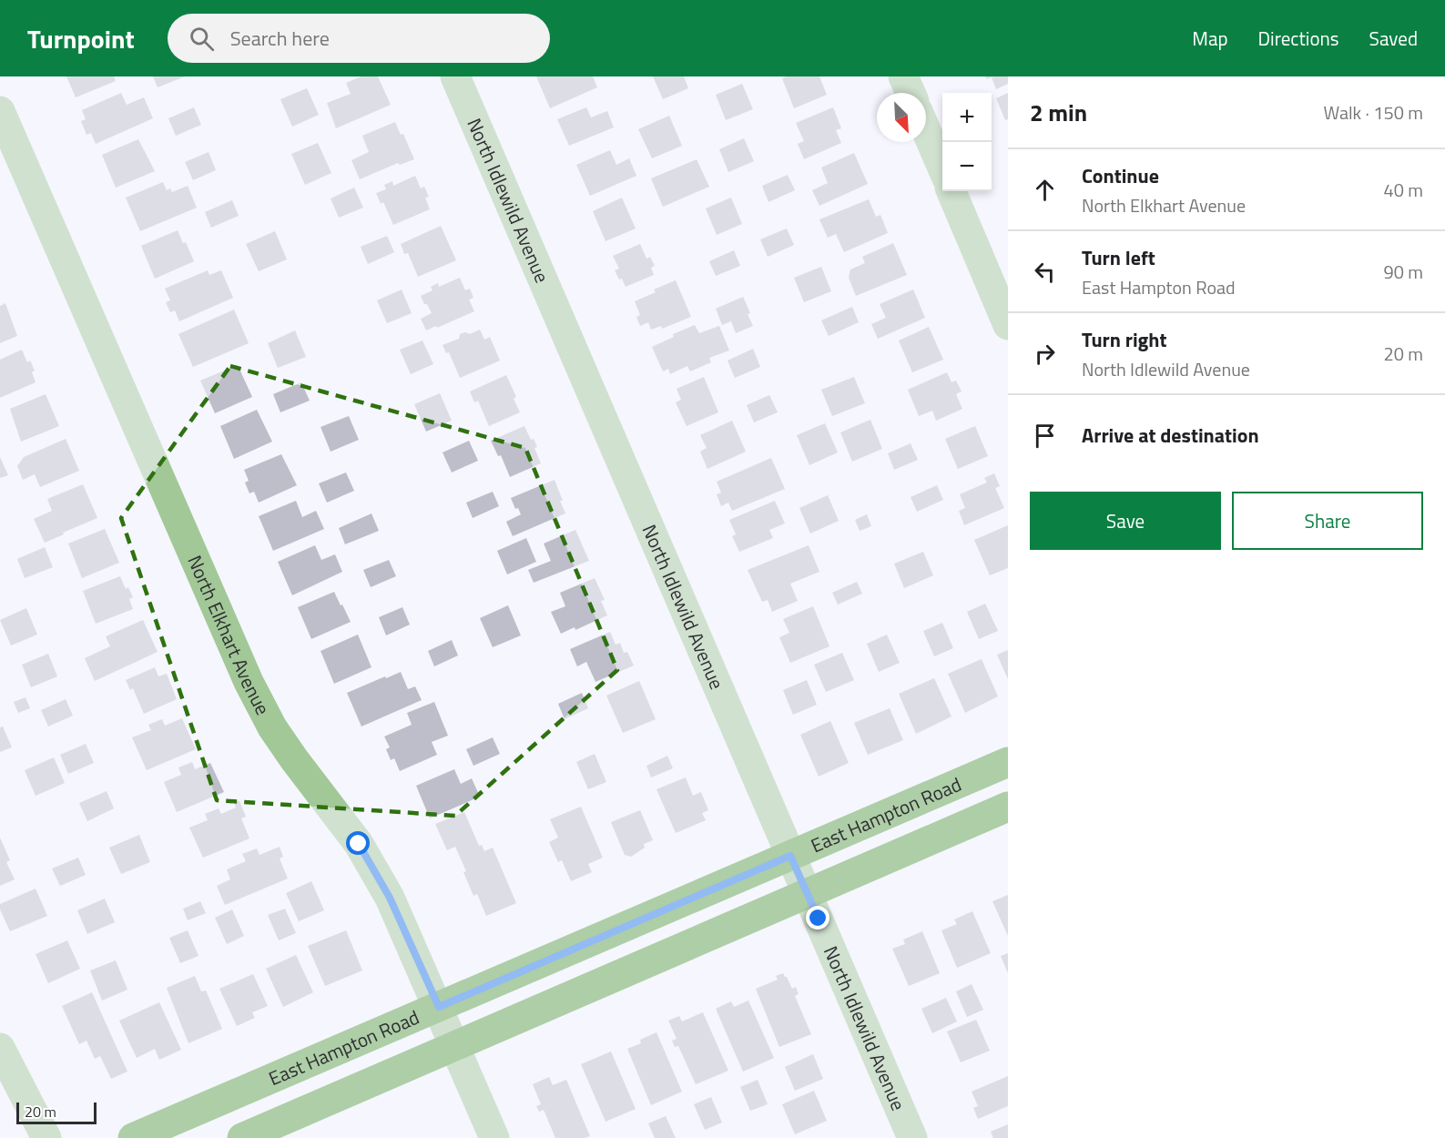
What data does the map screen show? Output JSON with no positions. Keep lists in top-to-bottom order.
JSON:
{
  "streets": {
    "main road": ["East Hampton Road"],
    "street": ["North Idlewild Avenue", "North Elkhart Avenue"]
  },
  "crossings": [
    ["North Idlewild Avenue", "East Hampton Road"],
    ["North Elkhart Avenue", "East Hampton Road"]
  ],
  "scale_bar": "20 m",
  "north": "bottom right",
  "page": {
    "header": "Turnpoint",
    "search": "Search here",
    "nav": ["Map", "Directions", "Saved"],
    "heading": ["2 min", "Walk · 150 m"],
    "map_buttons": ["+", "−"],
    "list": [
      ["Continue", "North Elkhart Avenue", "40 m"],
      ["Turn left", "East Hampton Road", "90 m"],
      ["Turn right", "North Idlewild Avenue", "20 m"],
      "Arrive at destination"
    ],
    "buttons": ["Save", "Share"],
    "scale": "20 m"
  }
}
